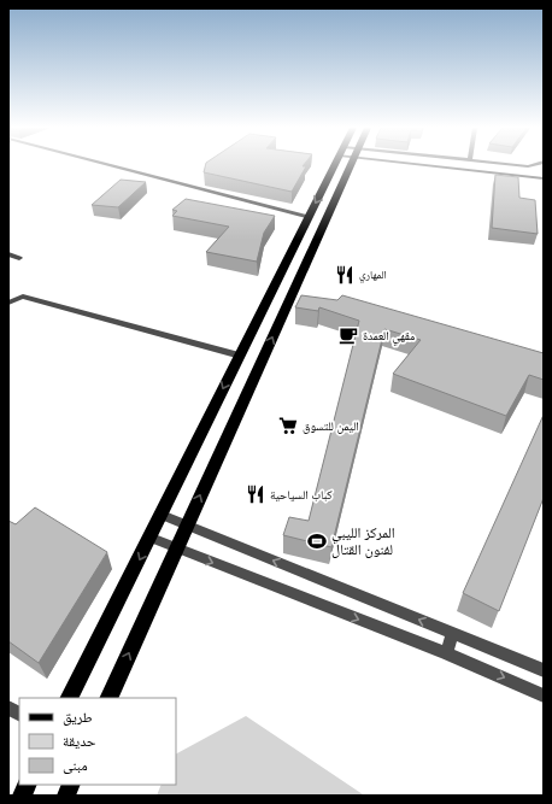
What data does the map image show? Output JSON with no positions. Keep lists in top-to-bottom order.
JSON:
{
  "places": {
    "restaurant": ["المهاري", "كباب السياحية"],
    "cafe": ["مقهي العمدة"],
    "supermarket": ["اليمن للتسوق"],
    "sports": ["المركز الليبي لفنون القتال"]
  },
  "legend": ["طريق", "حديقة", "مبنى"]
}
